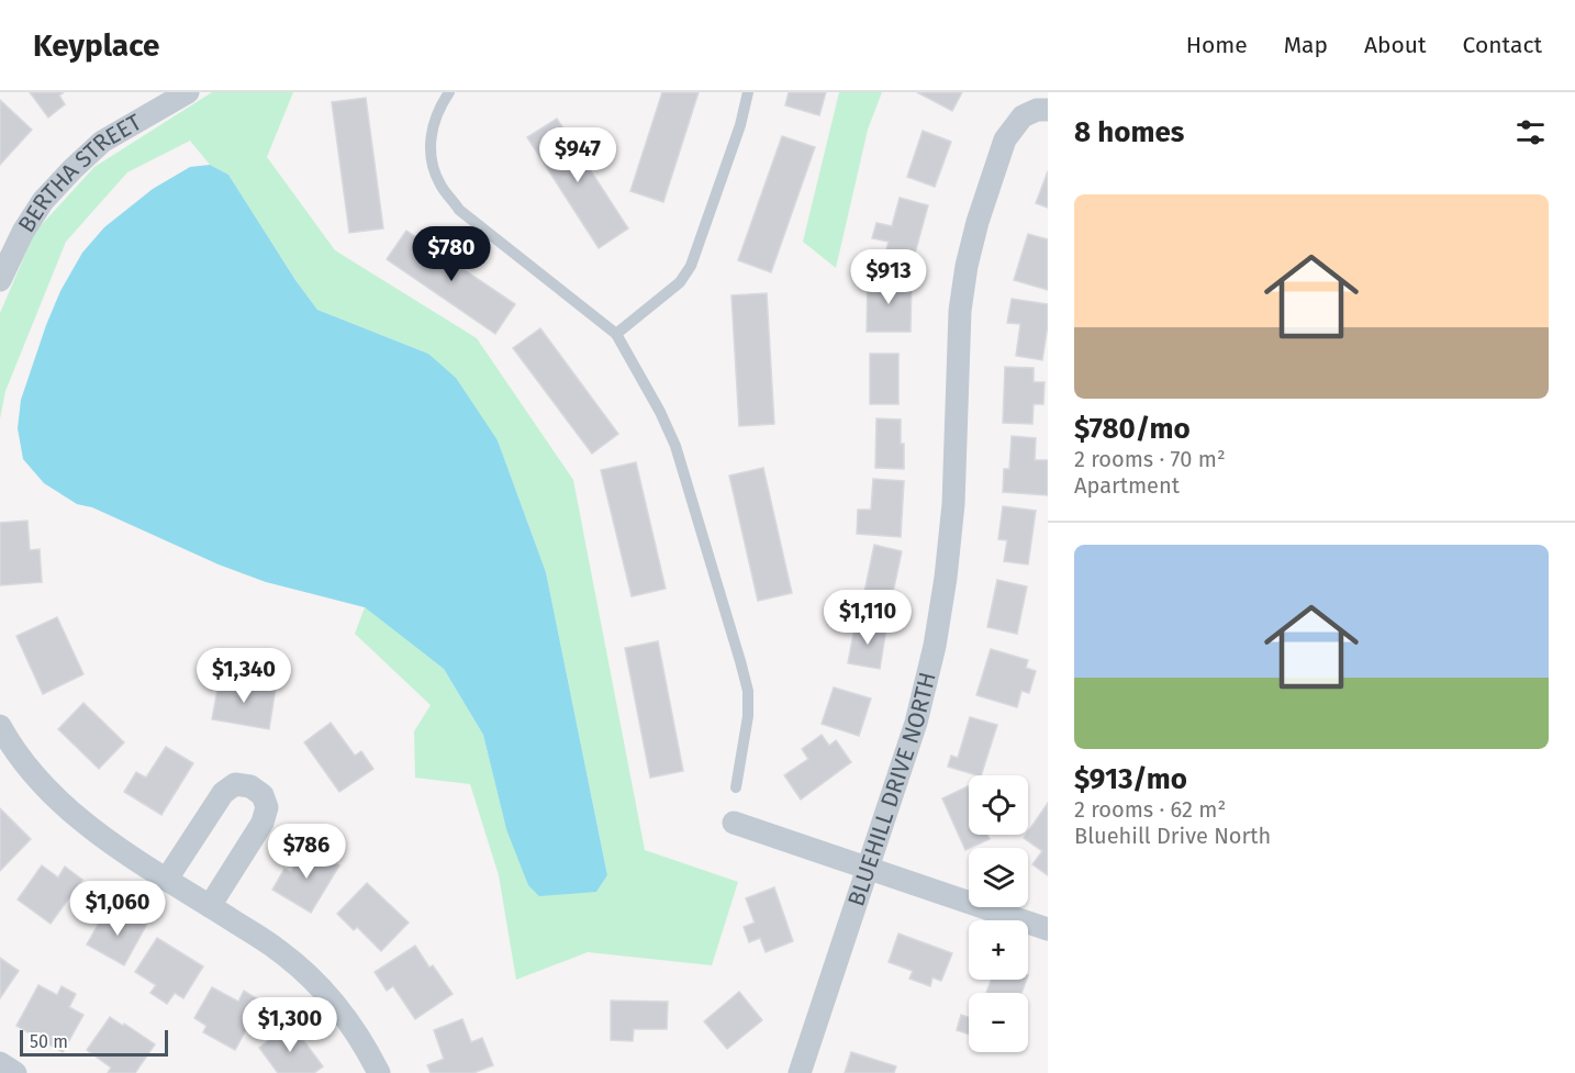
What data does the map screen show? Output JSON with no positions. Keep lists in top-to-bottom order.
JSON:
{
  "streets": {
    "street": ["BERTHA STREET", "BLUEHILL DRIVE NORTH"]
  },
  "scale_bar": "50 m",
  "page": {
    "header": "Keyplace",
    "nav": [
      "Home",
      "Map",
      "About",
      "Contact"
    ],
    "heading": "8 homes",
    "price": [
      "$947",
      "$780",
      "$913",
      "$1,110",
      "$1,340",
      "$786",
      "$1,060",
      "$1,300"
    ],
    "list": [
      {
        "name": "$780/mo",
        "note": "2 rooms · 70 m² · Apartment"
      },
      {
        "name": "$913/mo",
        "note": "2 rooms · 62 m² · Bluehill Drive North"
      }
    ],
    "map_buttons": ["+", "−"],
    "scale": "50 m"
  }
}
